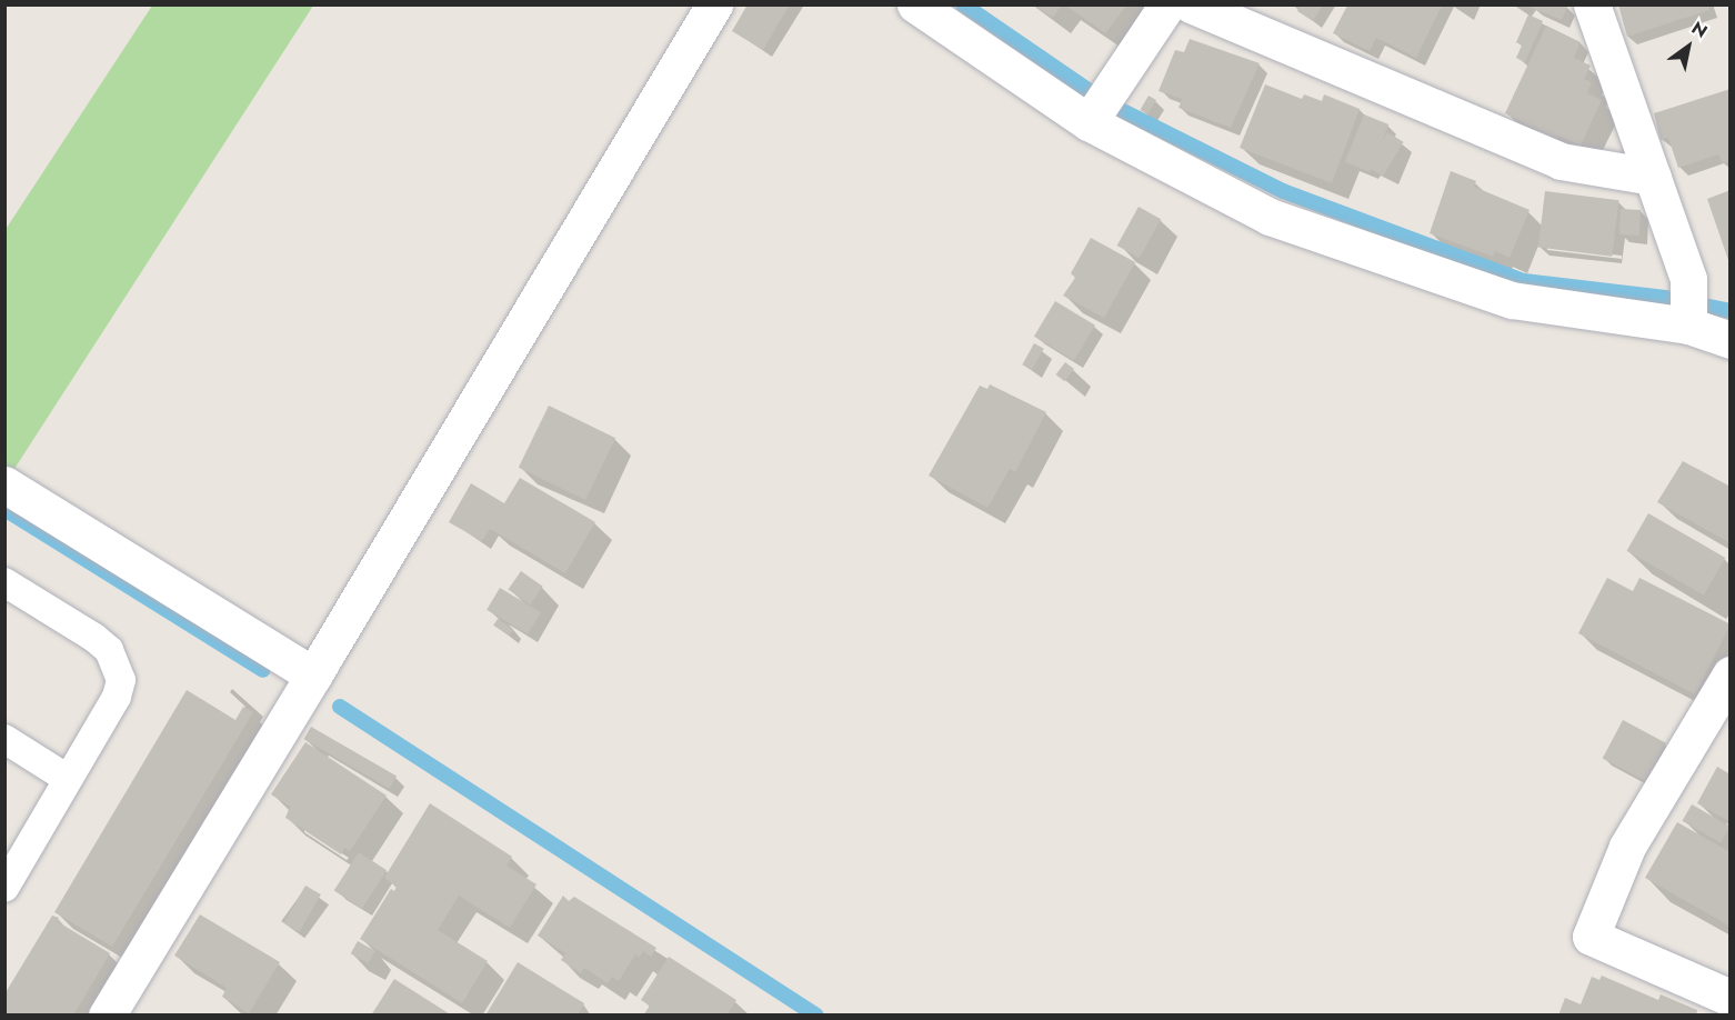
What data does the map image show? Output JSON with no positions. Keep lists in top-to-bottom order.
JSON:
{
  "north": "top right"
}
